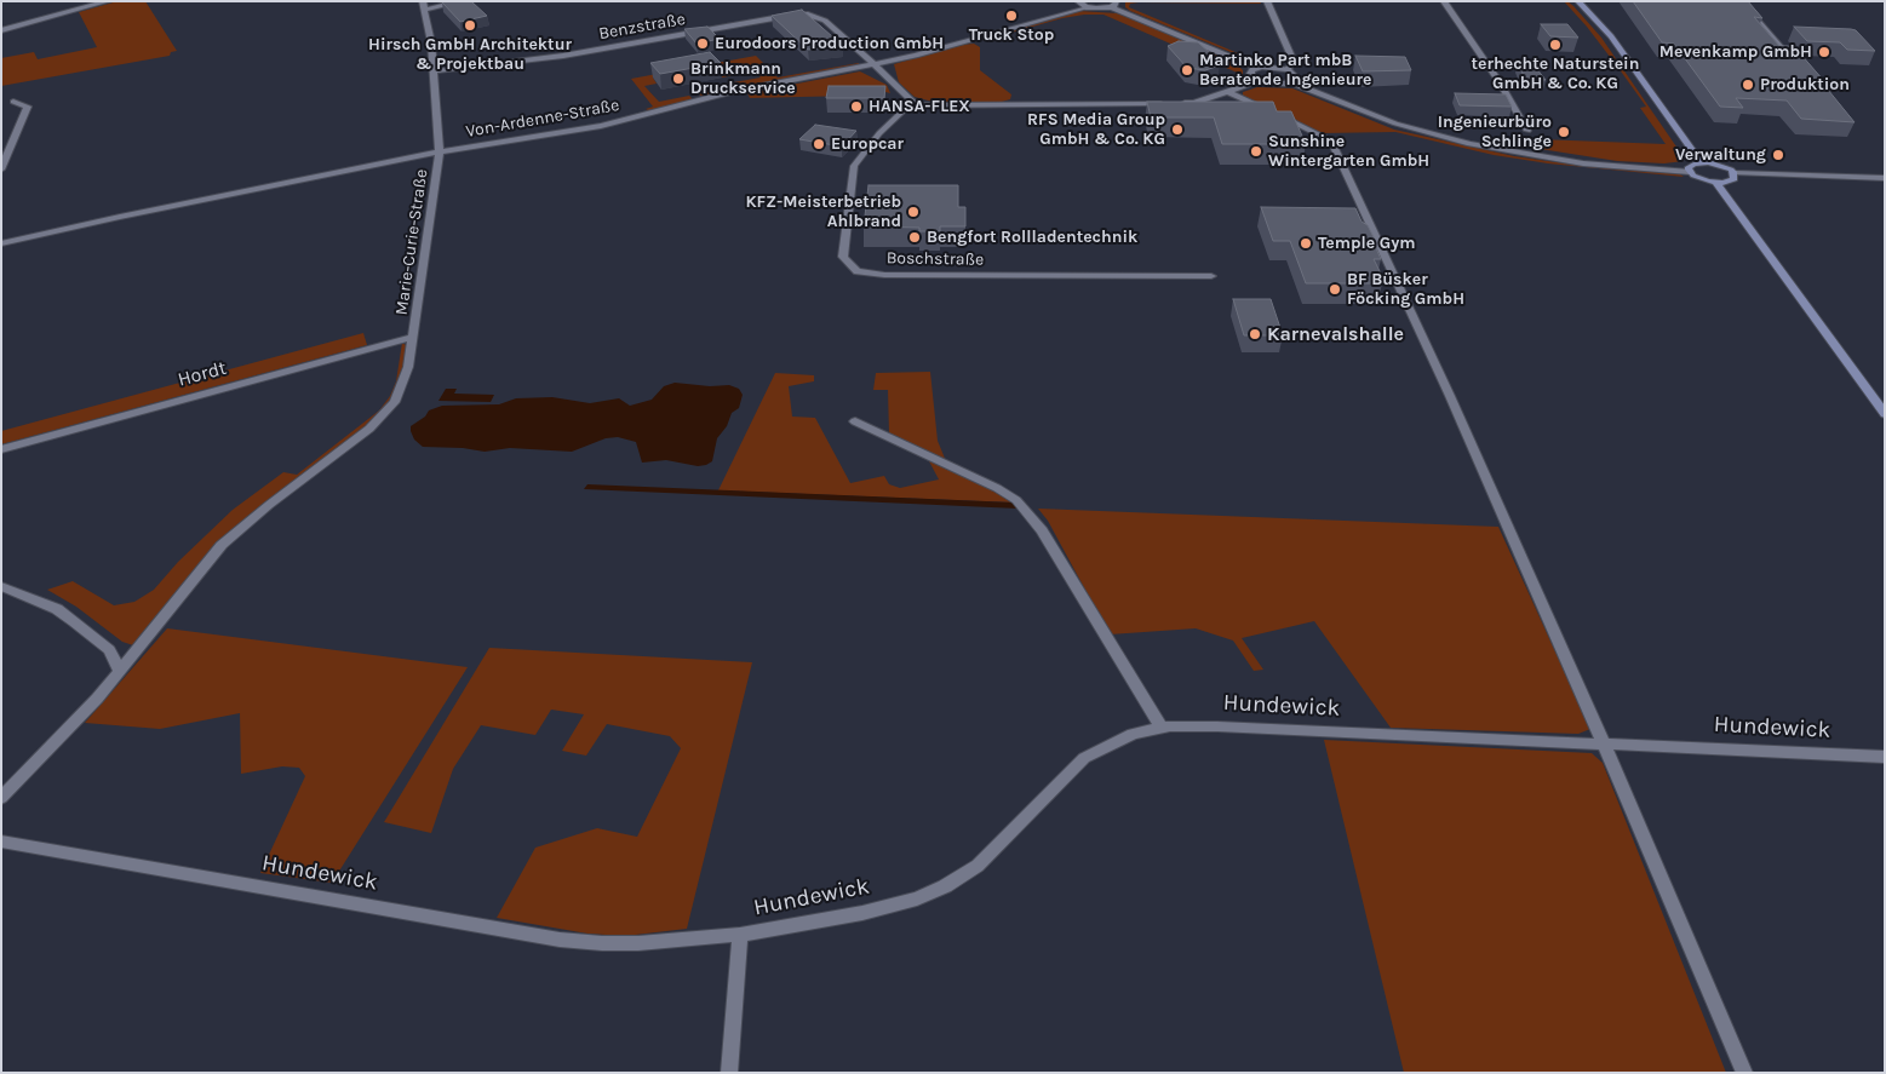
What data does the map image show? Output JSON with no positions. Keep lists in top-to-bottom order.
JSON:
{
  "streets": {
    "street": [
      "Benzstraße",
      "Von-Ardenne-Straße",
      "Marie-Curie-Straße",
      "Boschstraße",
      "Hordt",
      "Hundewick"
    ]
  },
  "crossings": [
    ["Benzstraße", "Von-Ardenne-Straße"],
    ["Von-Ardenne-Straße", "Marie-Curie-Straße"],
    ["Marie-Curie-Straße", "Hordt"]
  ],
  "places": [
    "Truck Stop",
    "Hirsch GmbH Architektur & Projektbau",
    "Eurodoors Production GmbH",
    "terhechte Naturstein GmbH & Co. KG",
    "Mevenkamp GmbH",
    "Martinko Part mbB Beratende Ingenieure",
    "Brinkmann Druckservice",
    "Produktion",
    "HANSA-FLEX",
    "RFS Media Group GmbH & Co. KG",
    "Ingenieurbüro Schlinge",
    "Europcar",
    "Sunshine Wintergarten GmbH",
    "Verwaltung",
    "KFZ-Meisterbetrieb Ahlbrand",
    "Bengfort Rollladentechnik",
    "Temple Gym",
    "BF Büsker Föcking GmbH",
    "Karnevalshalle"
  ]
}
